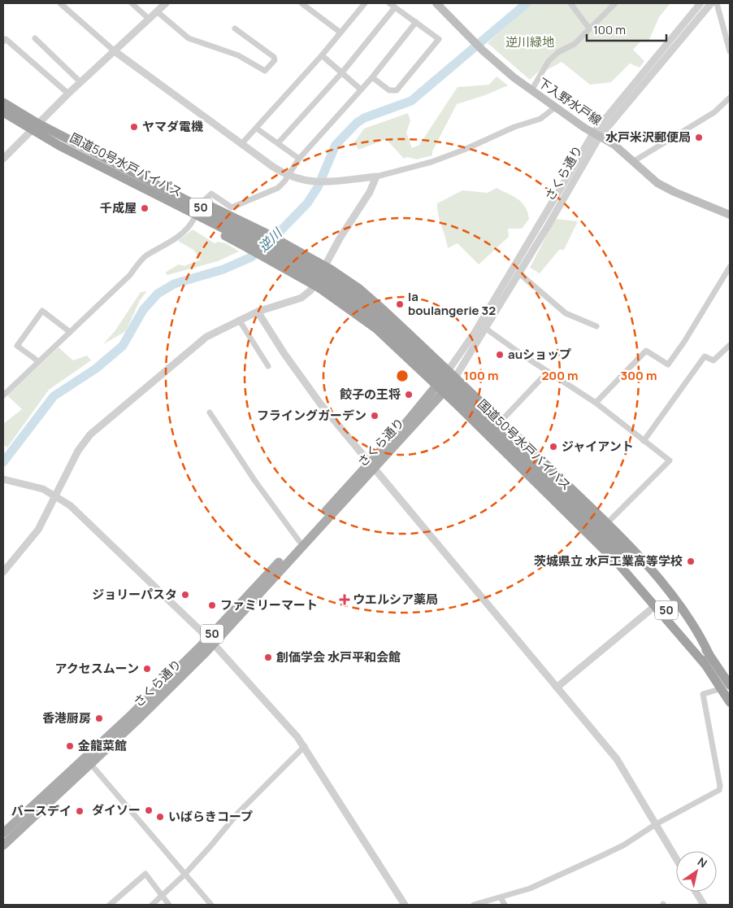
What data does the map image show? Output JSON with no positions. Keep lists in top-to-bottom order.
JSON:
{
  "streets": {
    "highway": ["国道50号水戸バイパス", "50"],
    "main road": ["下入野水戸線", "さくら通り"]
  },
  "crossings": [
    ["下入野水戸線", "さくら通り"]
  ],
  "water": ["逆川"],
  "parks": ["逆川緑地"],
  "places": {
    "other": [
      "ヤマダ電機",
      "水戸米沢郵便局",
      "千成屋",
      "la boulangerie 32",
      "auショップ",
      "餃子の王将",
      "フライングガーデン",
      "ジャイアント",
      "茨城県立 水戸工業高等学校",
      "ジョリーパスタ",
      "ファミリーマート",
      "創価学会 水戸平和会館",
      "アクセスムーン",
      "香港厨房",
      "金龍菜館",
      "ダイソー",
      "バースデイ",
      "いばらきコープ"
    ],
    "health": ["ウエルシア薬局"]
  },
  "scale_bar": "100 m",
  "north": "top right",
  "rings": ["100 m", "200 m", "300 m"]
}
